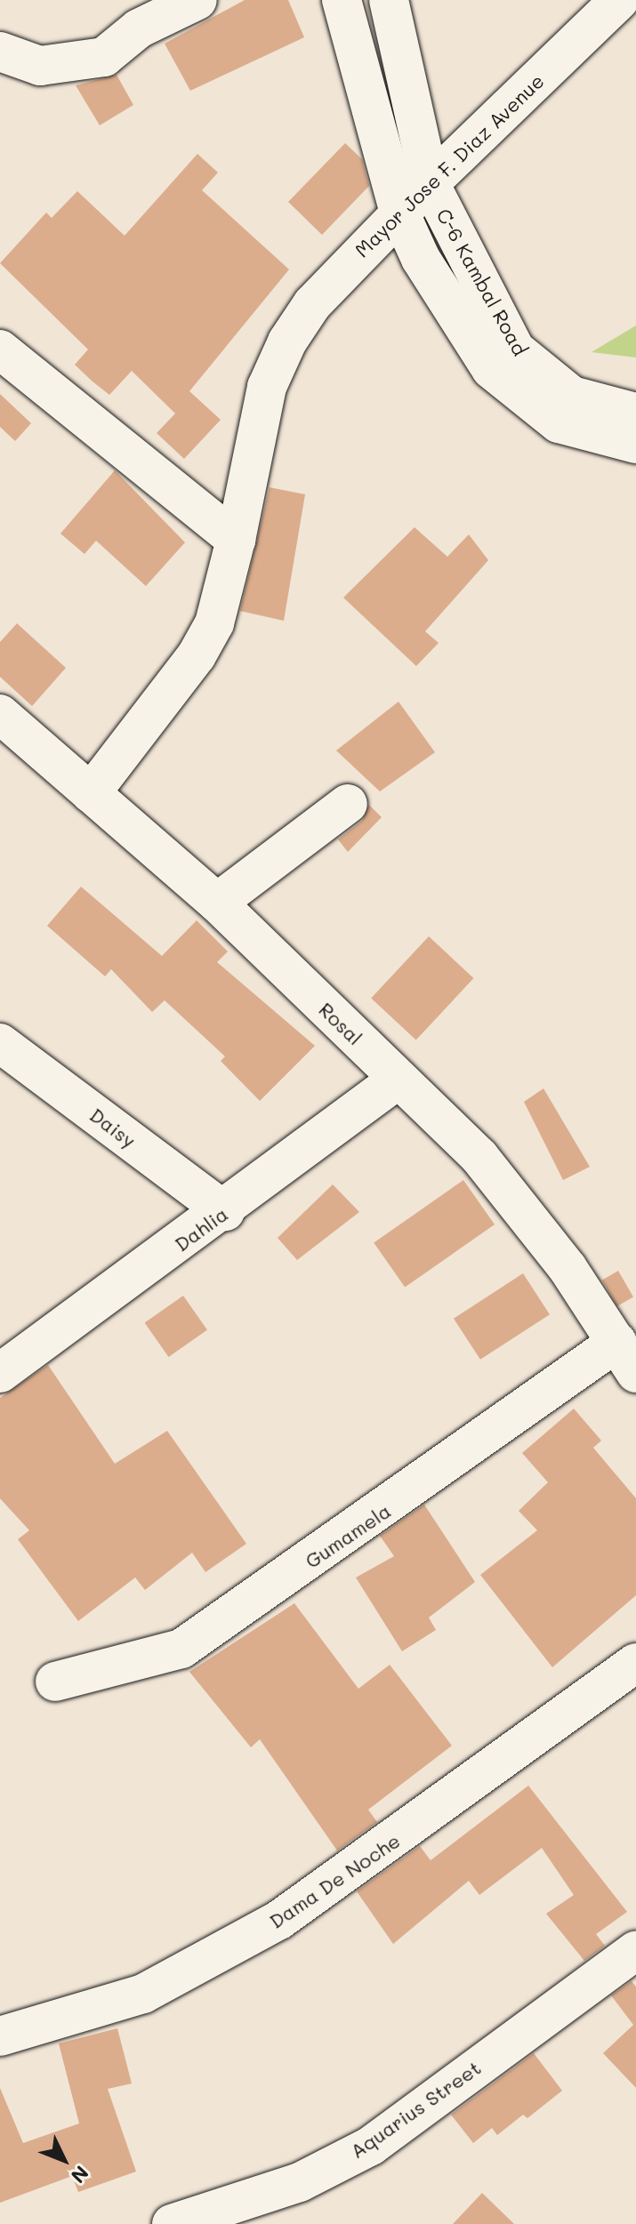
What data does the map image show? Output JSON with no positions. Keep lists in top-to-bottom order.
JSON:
{
  "streets": {
    "street": [
      "Mayor Jose F. Diaz Avenue",
      "C-6 Kambal Road",
      "Rosal",
      "Daisy",
      "Dahlia",
      "Gumamela",
      "Dama De Noche",
      "Aquarius Street"
    ]
  },
  "crossings": [
    ["Mayor Jose F. Diaz Avenue", "C-6 Kambal Road"],
    ["Mayor Jose F. Diaz Avenue", "Rosal"],
    ["Rosal", "Dahlia"],
    ["Rosal", "Gumamela"],
    ["Daisy", "Dahlia"]
  ],
  "north": "bottom right"
}
